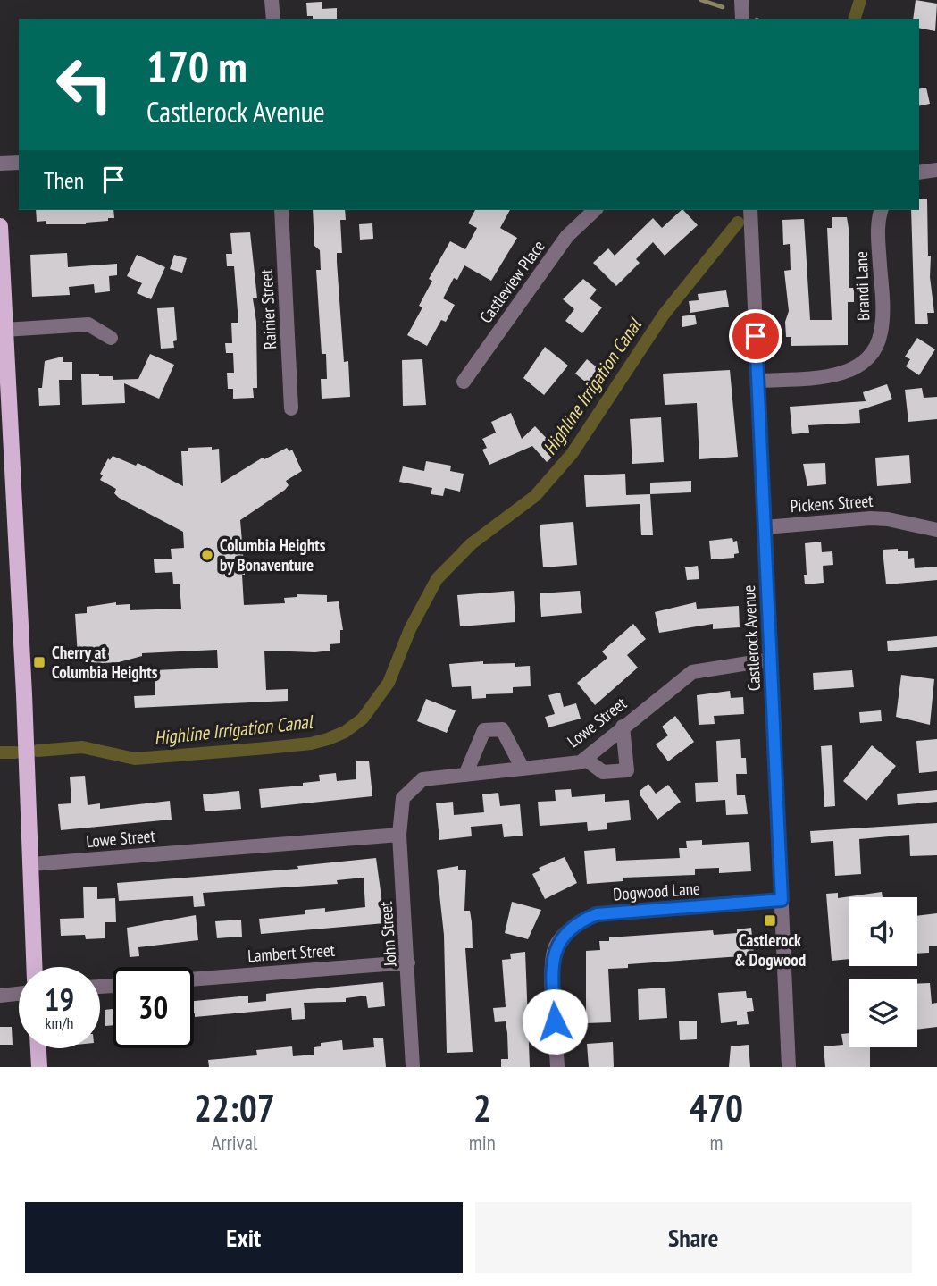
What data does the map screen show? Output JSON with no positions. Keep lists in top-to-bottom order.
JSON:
{
  "streets": {
    "street": [
      "Castleview Place",
      "Brandi Lane",
      "Rainier Street",
      "Pickens Street",
      "Castlerock Avenue",
      "Lowe Street",
      "Dogwood Lane",
      "John Street",
      "Lambert Street"
    ]
  },
  "crossings": [
    ["Brandi Lane", "Castlerock Avenue"],
    ["Pickens Street", "Castlerock Avenue"],
    ["Castlerock Avenue", "Lowe Street"],
    ["Castlerock Avenue", "Dogwood Lane"],
    ["Lowe Street", "John Street"],
    ["John Street", "Lambert Street"]
  ],
  "water": ["Highline Irrigation Canal"],
  "places": {
    "other": ["Columbia Heights by Bonaventure"],
    "transit": ["Cherry at Columbia Heights", "Castlerock & Dogwood"]
  },
  "page": {
    "turn": ["170 m", "Castlerock Avenue"],
    "then": "Then",
    "speed": "19 km/h",
    "limit": "30",
    "eta": [
      "22:07",
      "Arrival",
      "2",
      "min",
      "470",
      "m"
    ],
    "buttons": ["Exit", "Share"]
  }
}
